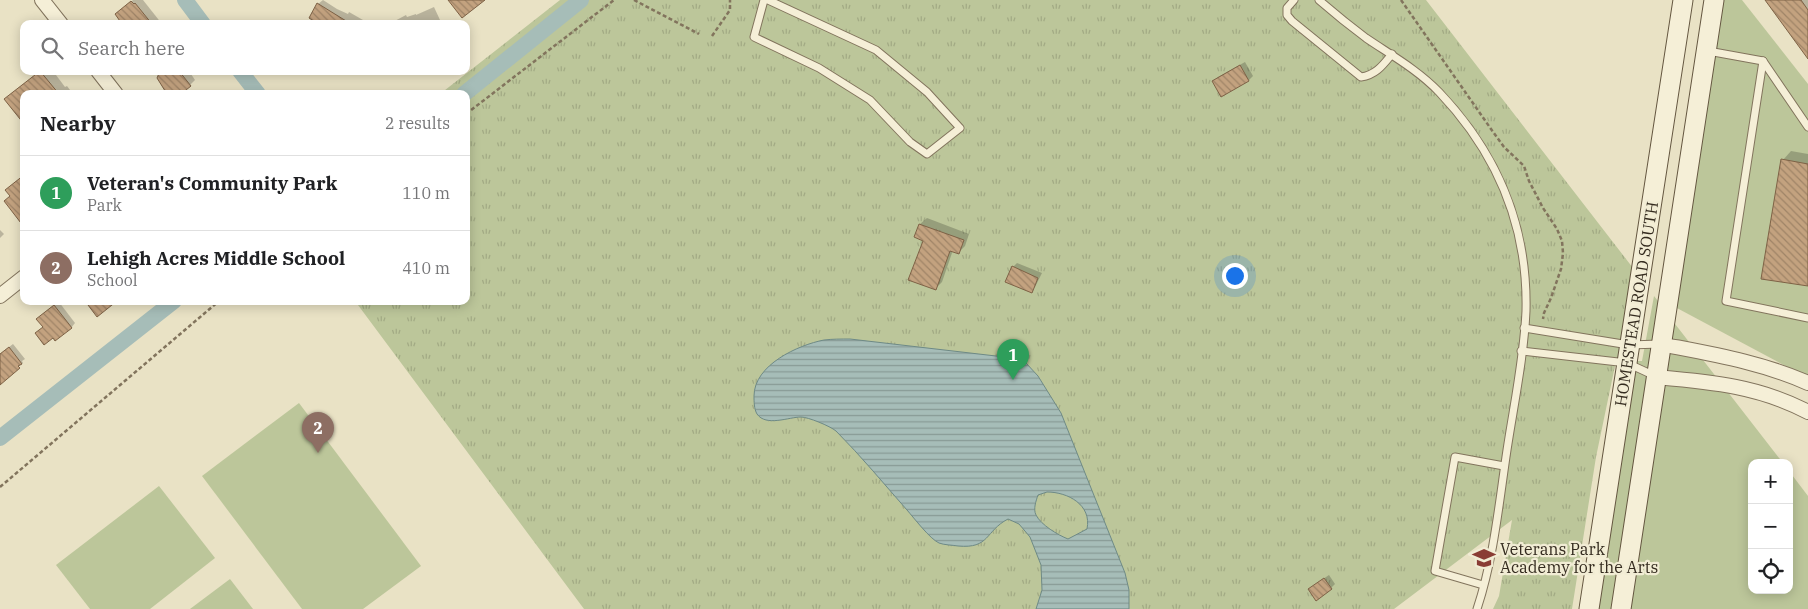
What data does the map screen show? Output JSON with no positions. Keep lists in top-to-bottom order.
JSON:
{
  "streets": {
    "main road": ["HOMESTEAD ROAD SOUTH"]
  },
  "places": {
    "school or university": ["Veterans Park Academy for the Arts"]
  },
  "page": {
    "search": "Search here",
    "heading": ["Nearby", "2 results"],
    "list": [
      {
        "mark": "1",
        "name": "Veteran's Community Park",
        "note": "Park",
        "value": "110 m"
      },
      {
        "mark": "2",
        "name": "Lehigh Acres Middle School",
        "note": "School",
        "value": "410 m"
      }
    ],
    "pins": ["1", "2"],
    "map_buttons": ["+", "−"]
  }
}
